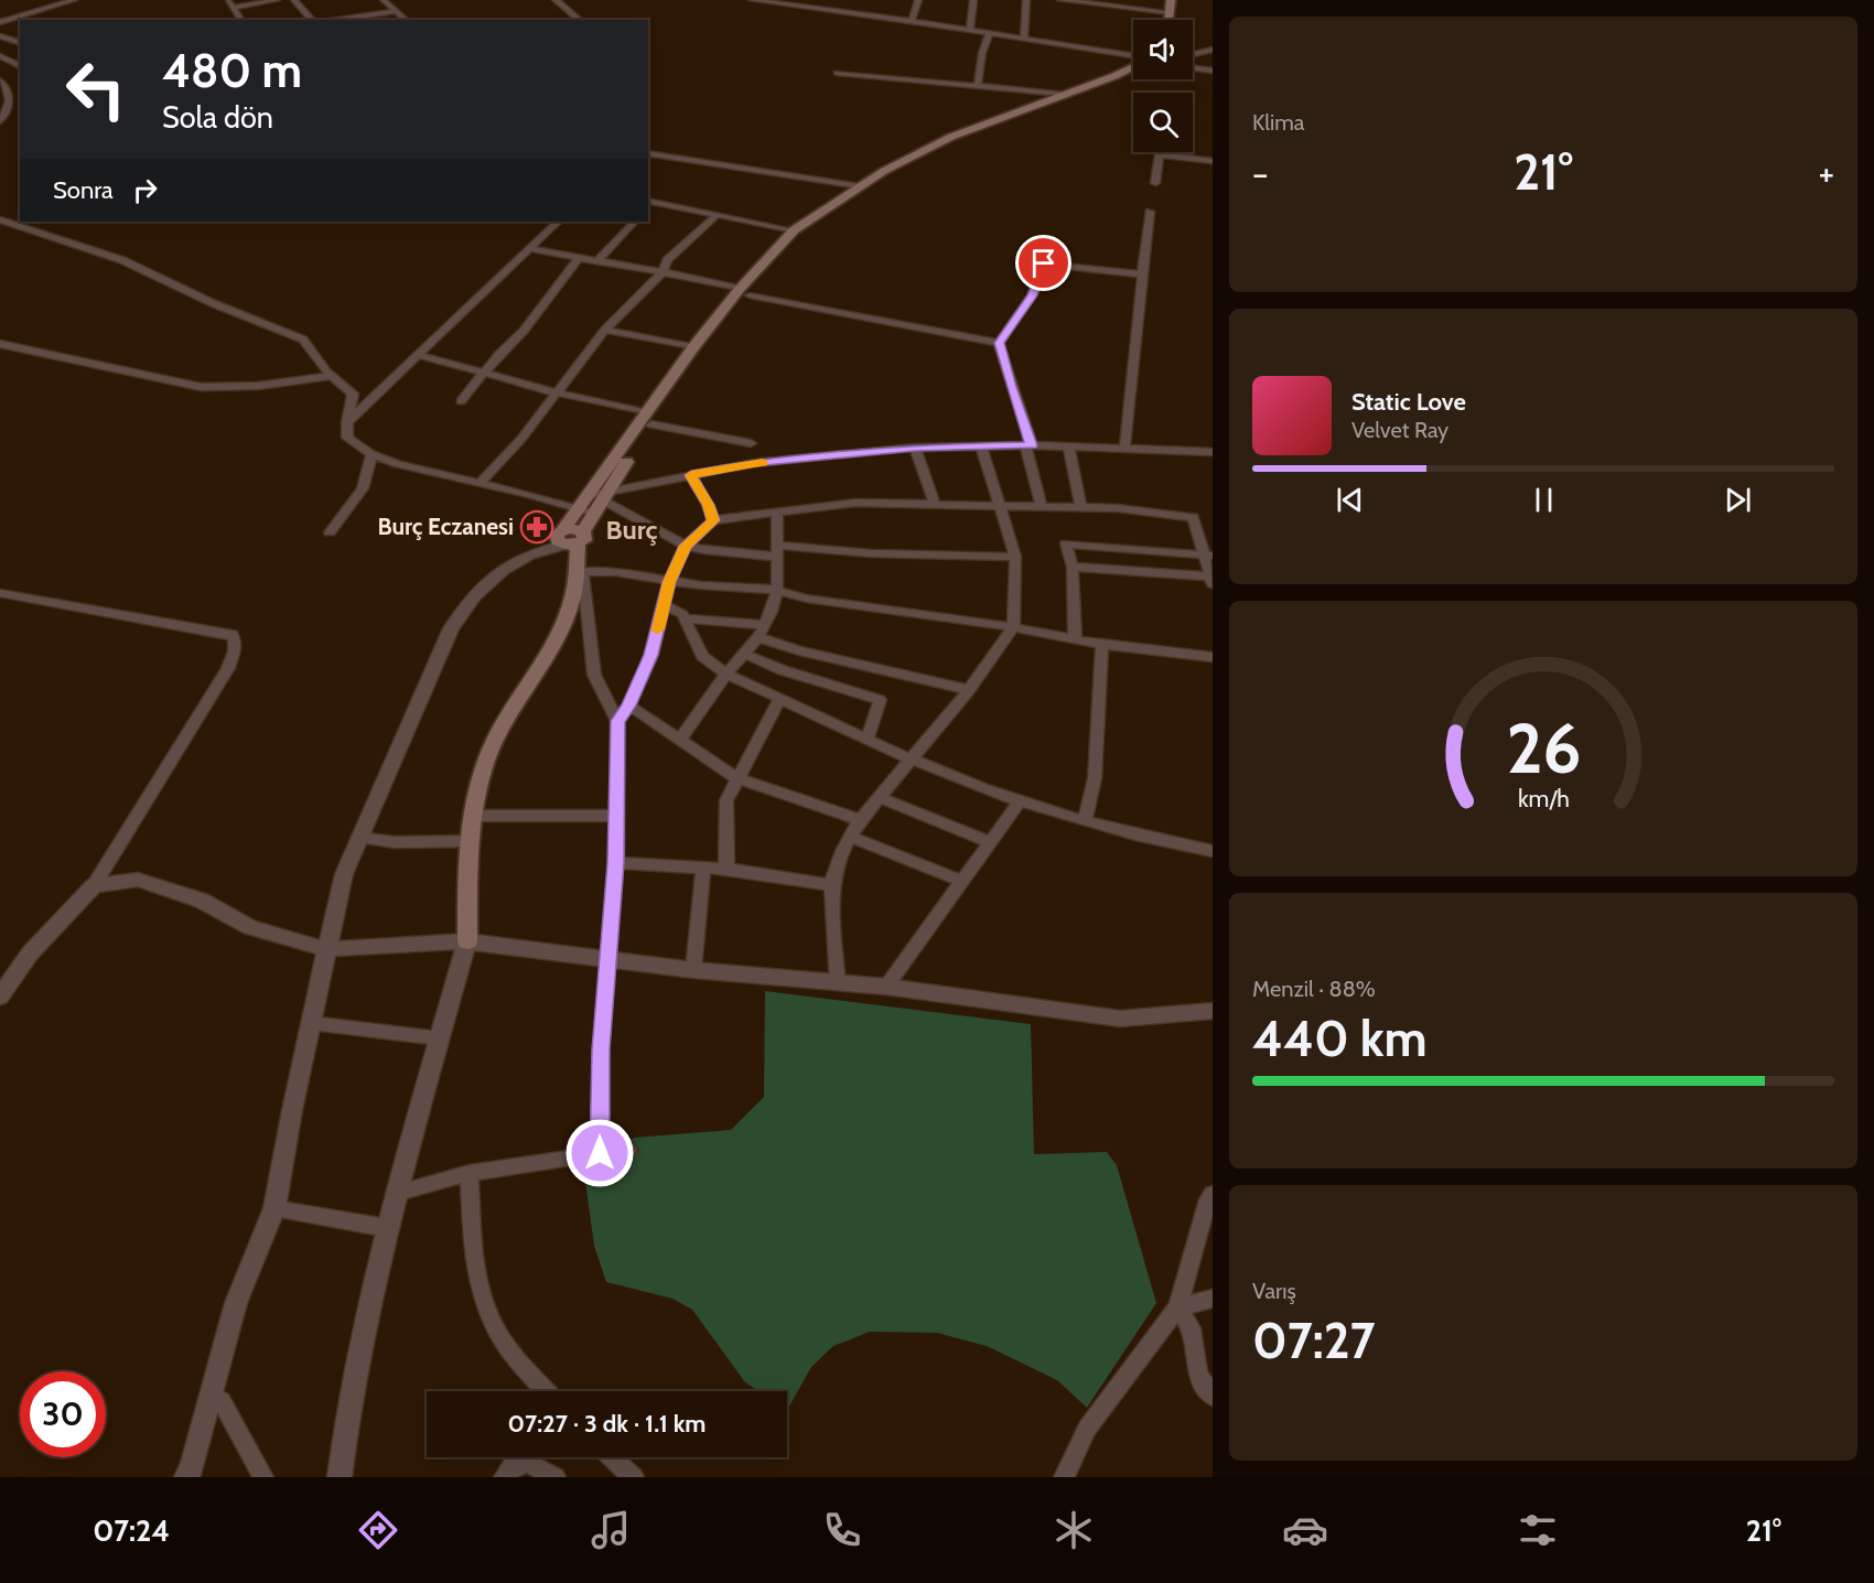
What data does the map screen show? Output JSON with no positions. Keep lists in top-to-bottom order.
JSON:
{
  "districts": ["Burç"],
  "places": {
    "pharmacy": ["Burç Eczanesi"]
  },
  "page": {
    "tile": [
      "Klima",
      ["Menzil · 88%", "440 km"],
      ["Varış", "07:27"]
    ],
    "turn": ["480 m", "Sola dön"],
    "heat": ["−", "21°", "+"],
    "then": "Sonra",
    "song": ["Static Love", "Velvet Ray"],
    "limit": "30",
    "trip": "07:27 · 3 dk · 1.1 km",
    "tabs": ["07:24", "21°"],
    "gauge": ["26", "km/h"]
  }
}
